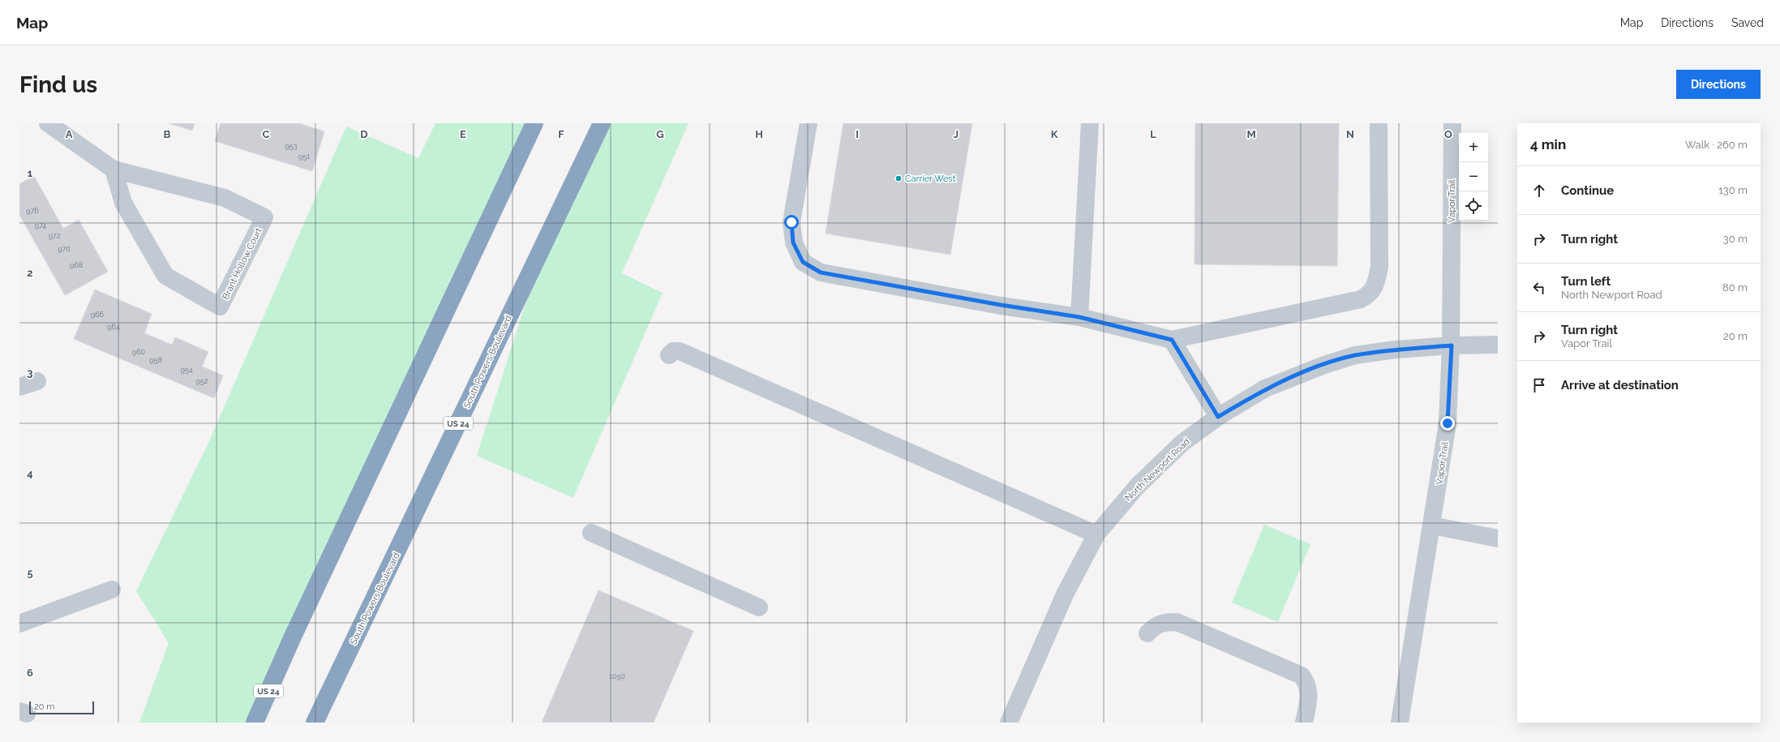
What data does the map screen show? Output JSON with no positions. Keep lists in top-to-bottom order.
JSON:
{
  "streets": {
    "highway": ["South Powers Boulevard", "US 24"],
    "street": ["Vapor Trail", "Brant Hollow Court", "North Newport Road"]
  },
  "crossings": [
    ["Vapor Trail", "North Newport Road"]
  ],
  "places": ["Carrier West"],
  "house_numbers": [
    "953",
    "951",
    "976",
    "974",
    "972",
    "970",
    "968",
    "966",
    "964",
    "960",
    "958",
    "954",
    "952",
    "1050"
  ],
  "scale_bar": "20 m",
  "page": {
    "header": "Map",
    "nav": ["Map", "Directions", "Saved"],
    "buttons": "Directions",
    "title": "Find us",
    "heading": ["4 min", "Walk · 260 m"],
    "map_buttons": ["+", "−"],
    "list": [
      ["Continue", "130 m"],
      ["Turn right", "30 m"],
      ["Turn left", "North Newport Road", "80 m"],
      ["Turn right", "Vapor Trail", "20 m"],
      "Arrive at destination"
    ],
    "scale": "20 m"
  },
  "grid": {
    "columns": [
      "A",
      "B",
      "C",
      "D",
      "E",
      "F",
      "G",
      "H",
      "I",
      "J",
      "K",
      "L",
      "M",
      "N",
      "O"
    ],
    "rows": [
      "1",
      "2",
      "3",
      "4",
      "5",
      "6"
    ]
  }
}
